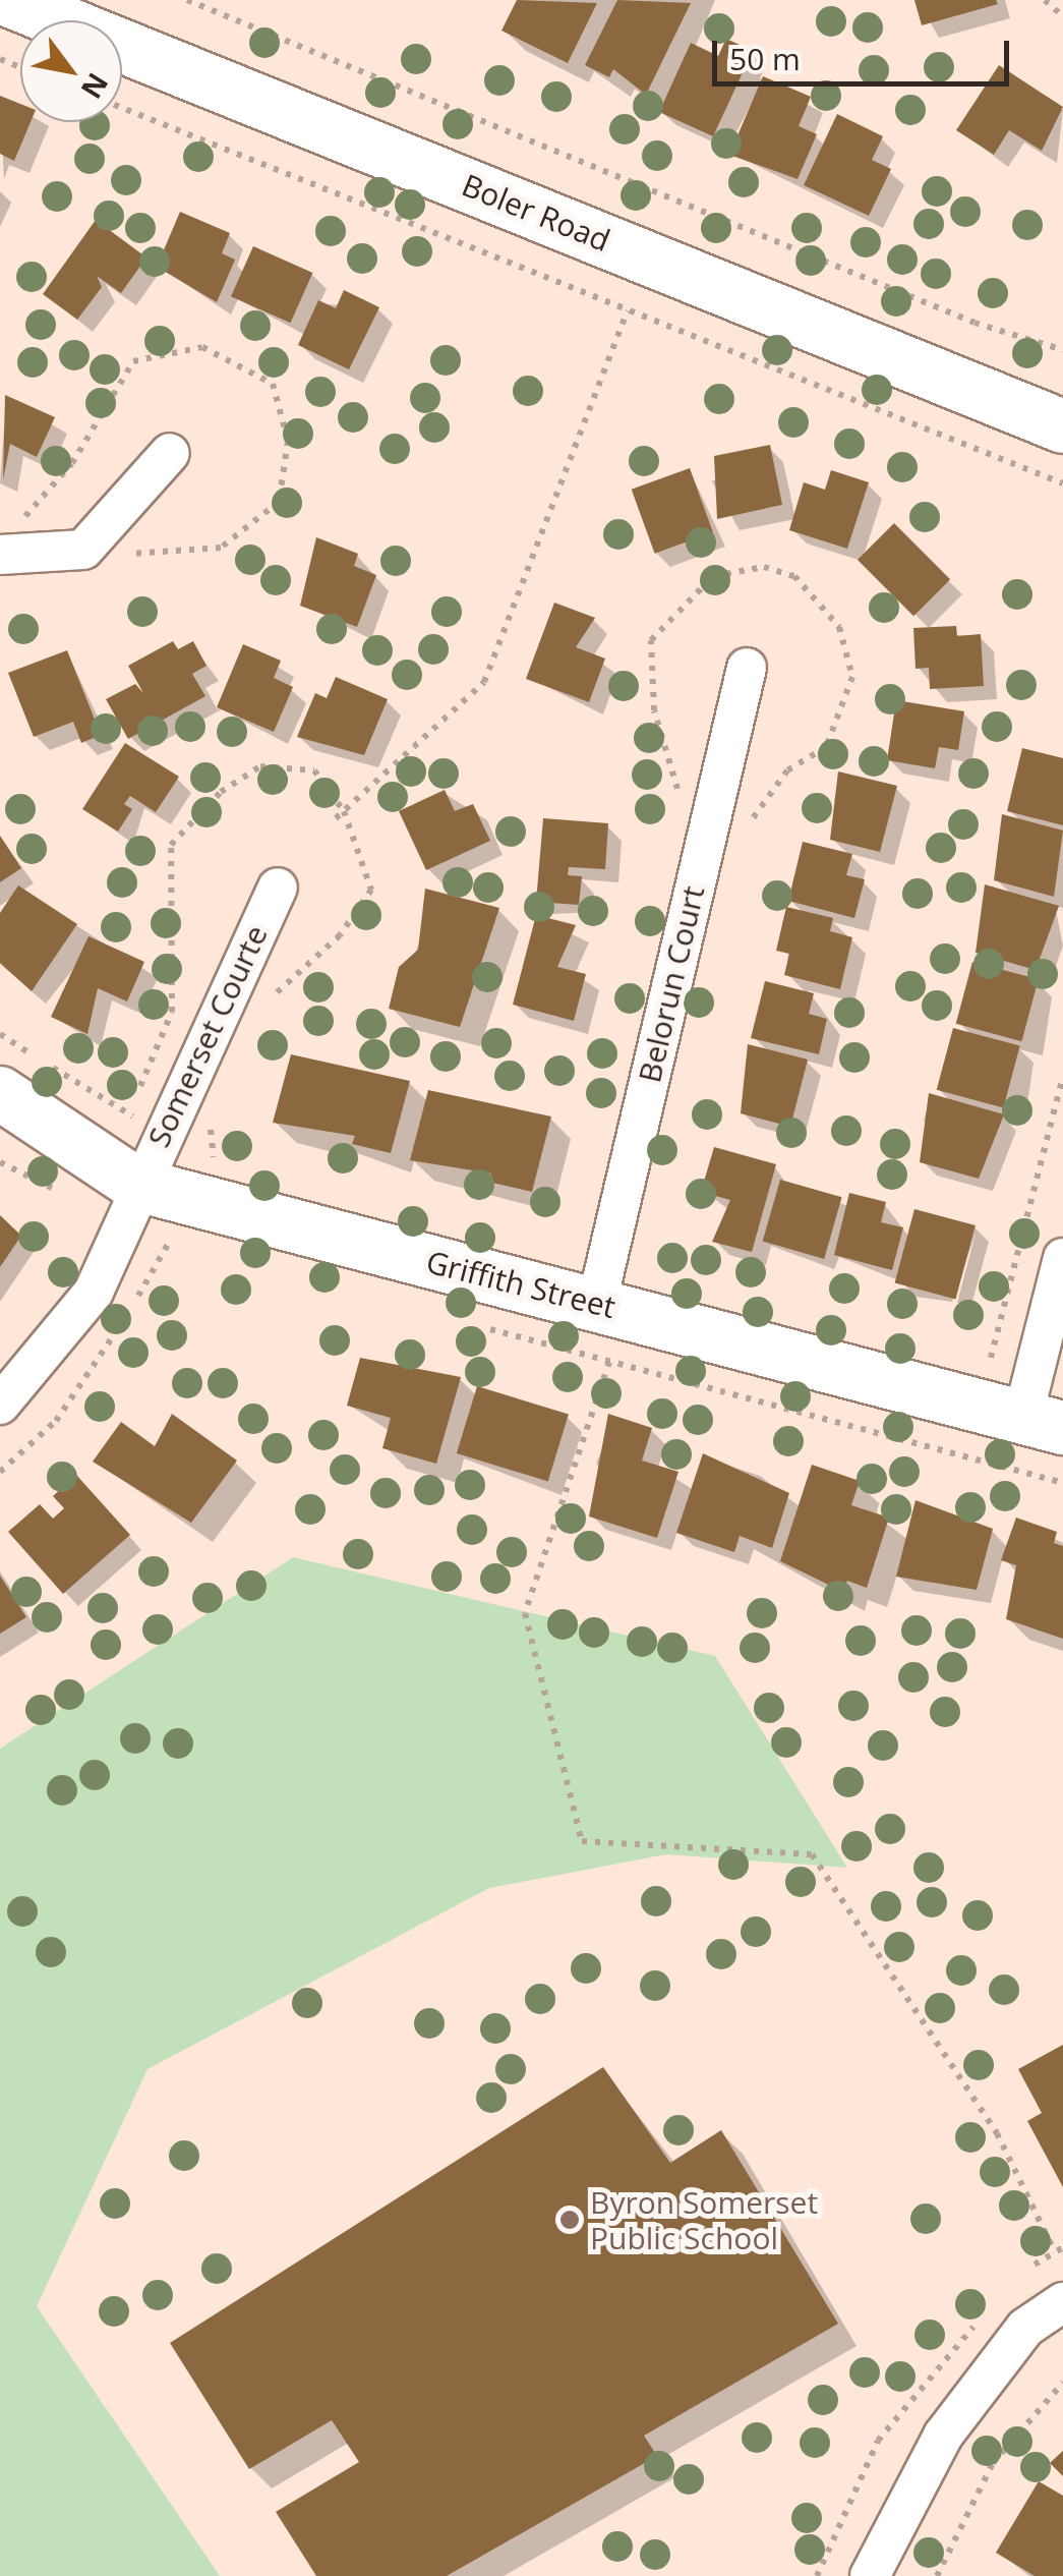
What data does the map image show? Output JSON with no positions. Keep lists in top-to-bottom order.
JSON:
{
  "streets": {
    "street": [
      "Boler Road",
      "Belorun Court",
      "Somerset Courte",
      "Griffith Street"
    ]
  },
  "crossings": [
    ["Belorun Court", "Griffith Street"],
    ["Somerset Courte", "Griffith Street"]
  ],
  "places": ["Byron Somerset Public School"],
  "scale_bar": "50 m",
  "north": "bottom right"
}
